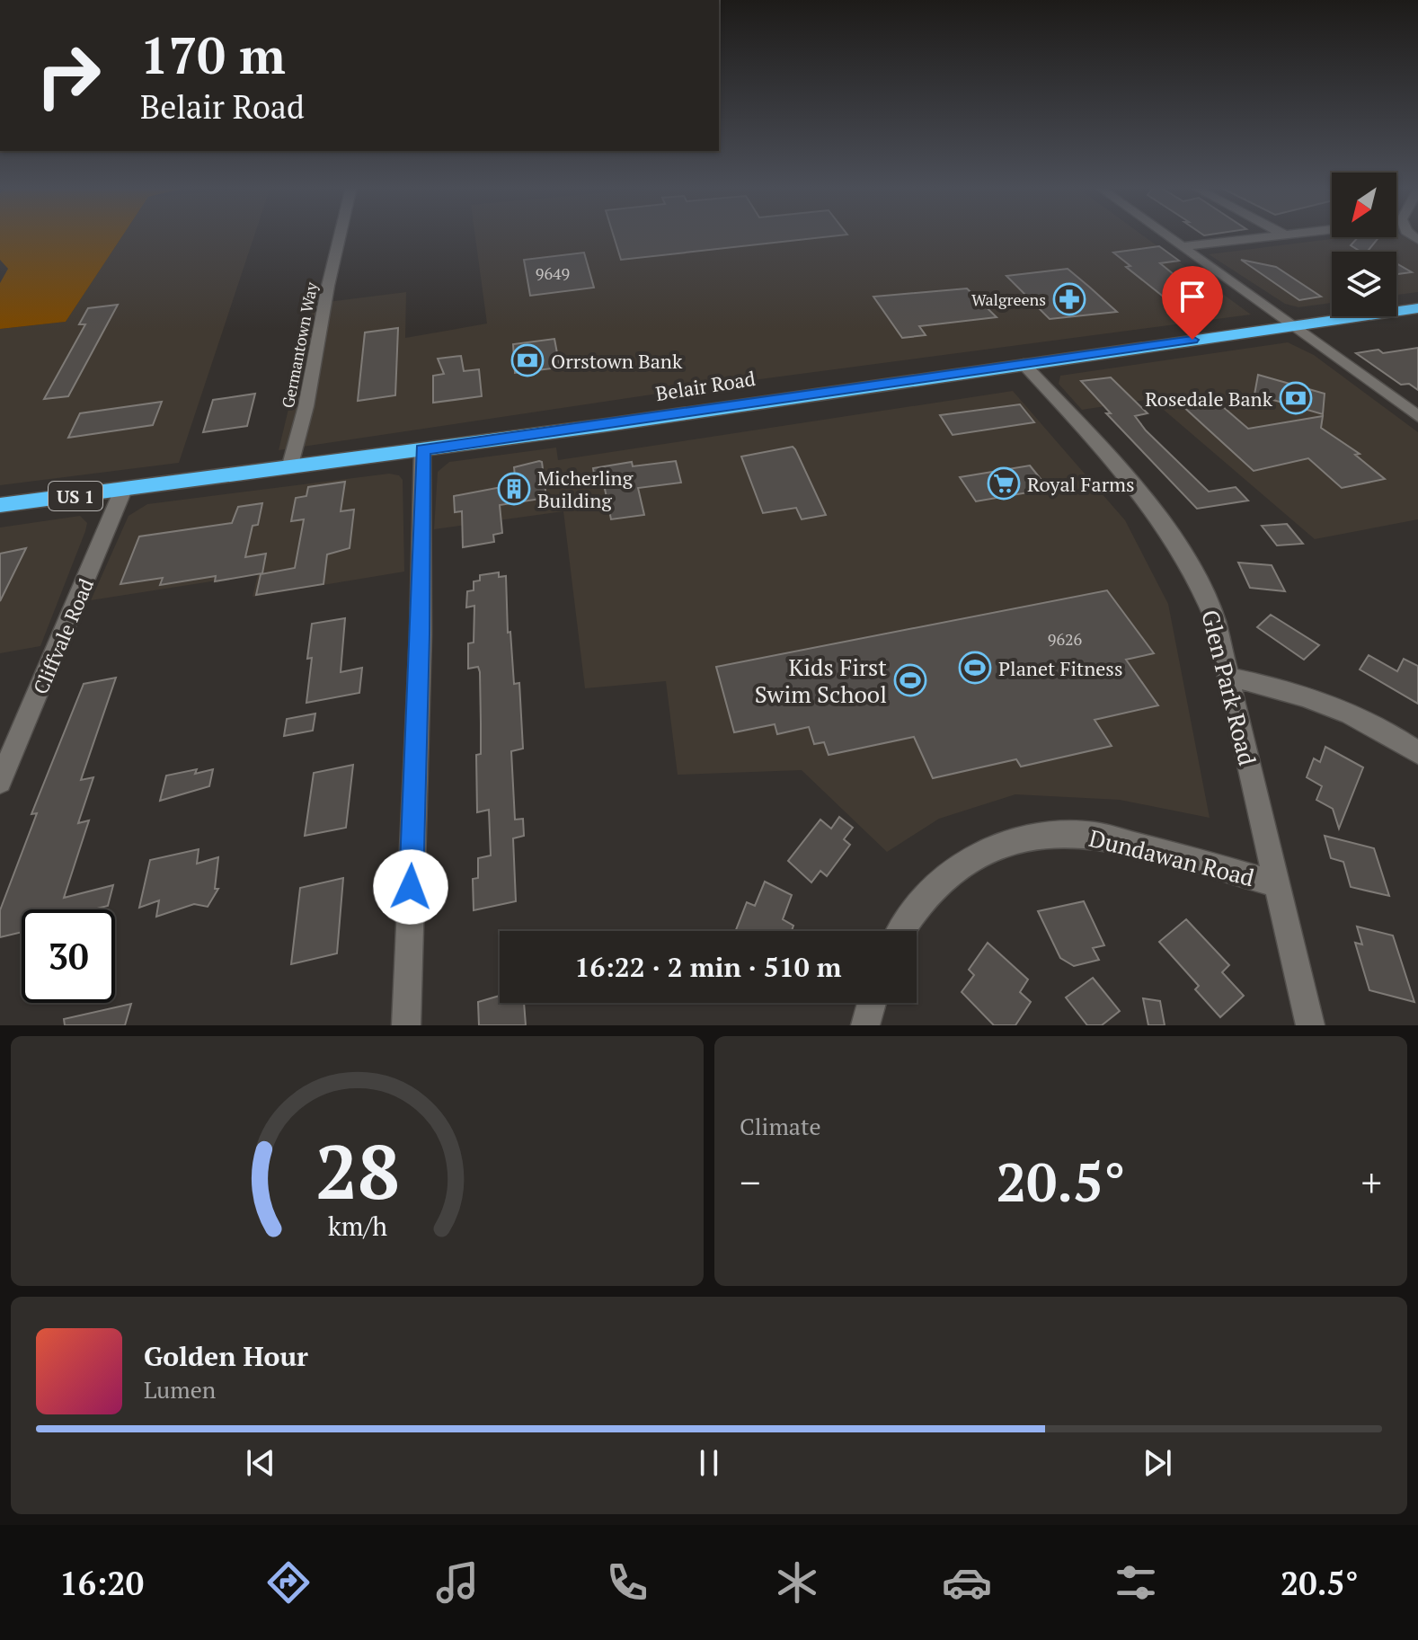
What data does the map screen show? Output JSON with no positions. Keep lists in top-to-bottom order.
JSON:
{
  "streets": {
    "highway": ["Belair Road", "US 1"],
    "street": [
      "Germantown Way",
      "Cliffvale Road",
      "Glen Park Road",
      "Dundawan Road"
    ]
  },
  "crossings": [
    ["Germantown Way", "Belair Road"],
    ["Belair Road", "Cliffvale Road"],
    ["Belair Road", "Glen Park Road"],
    ["Glen Park Road", "Dundawan Road"]
  ],
  "places": {
    "pharmacy": ["Walgreens"],
    "bank": ["Orrstown Bank", "Rosedale Bank"],
    "supermarket": ["Royal Farms"],
    "building": ["Micherling Building"],
    "sports": ["Planet Fitness", "Kids First Swim School"]
  },
  "house_numbers": ["9649", "9626"],
  "north": "bottom left",
  "page": {
    "turn": ["170 m", "Belair Road"],
    "limit": "30",
    "trip": "16:22 · 2 min · 510 m",
    "tile": "Climate",
    "heat": ["−", "20.5°", "+"],
    "song": ["Golden Hour", "Lumen"],
    "tabs": ["16:20", "20.5°"],
    "gauge": ["28", "km/h"]
  }
}
